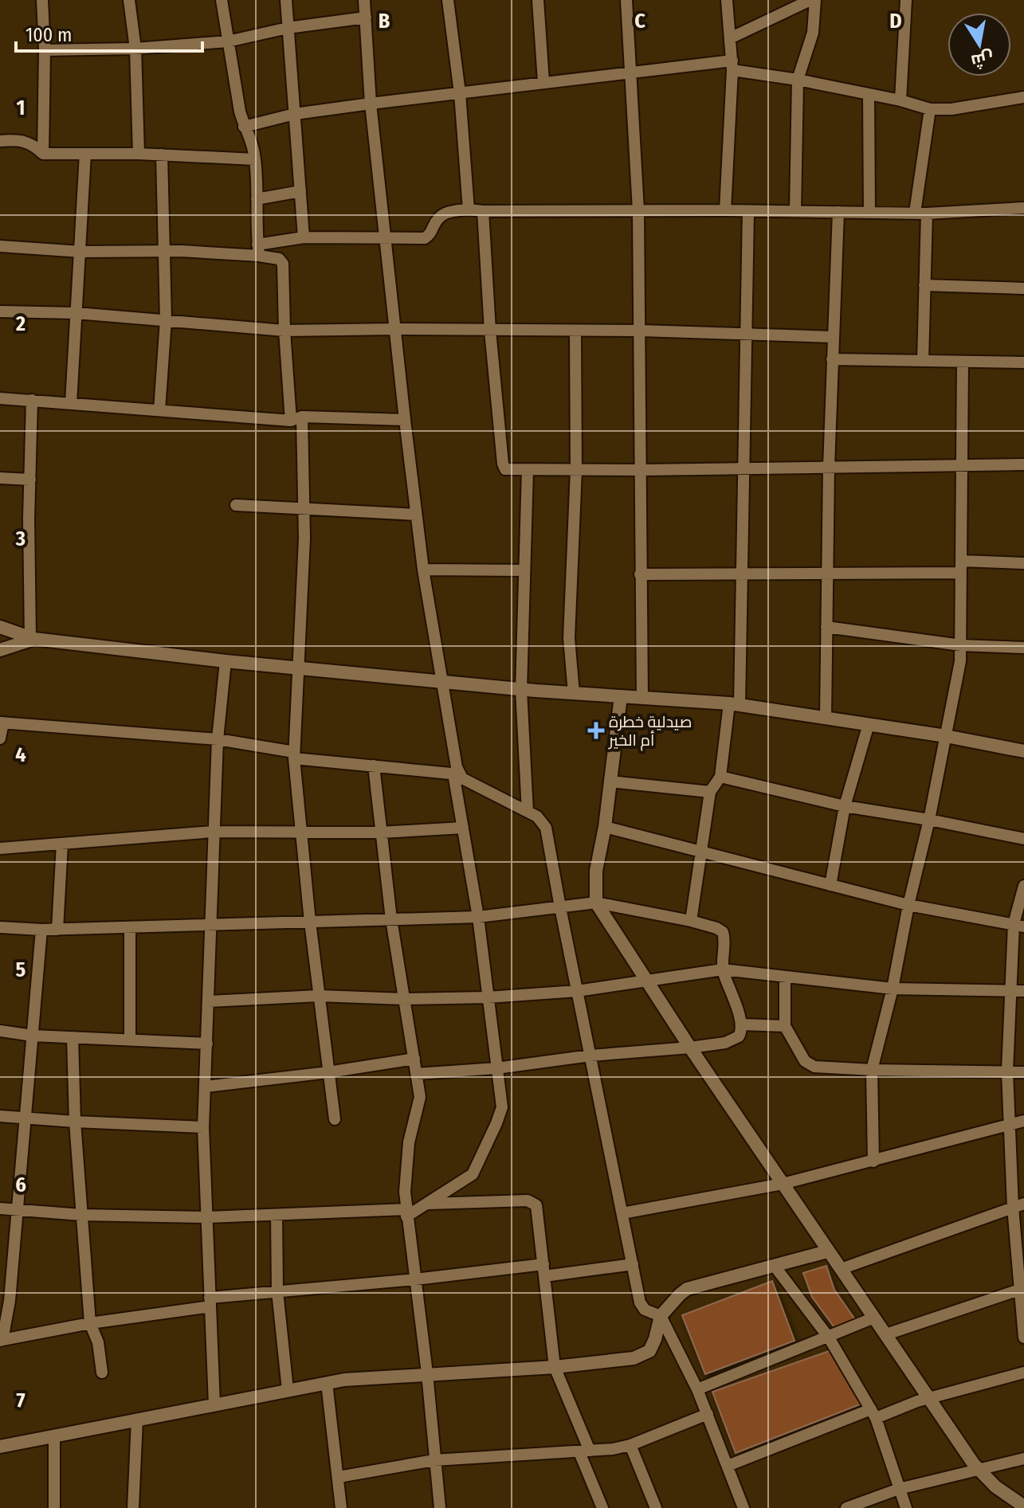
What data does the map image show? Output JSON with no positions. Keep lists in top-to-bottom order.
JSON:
{
  "places": {
    "health": ["صيدلية خطرة أم الخير"]
  },
  "scale_bar": "100 m",
  "north": "bottom",
  "grid": {
    "columns": ["B", "C", "D"],
    "rows": [
      "1",
      "2",
      "3",
      "4",
      "5",
      "6",
      "7"
    ]
  }
}
